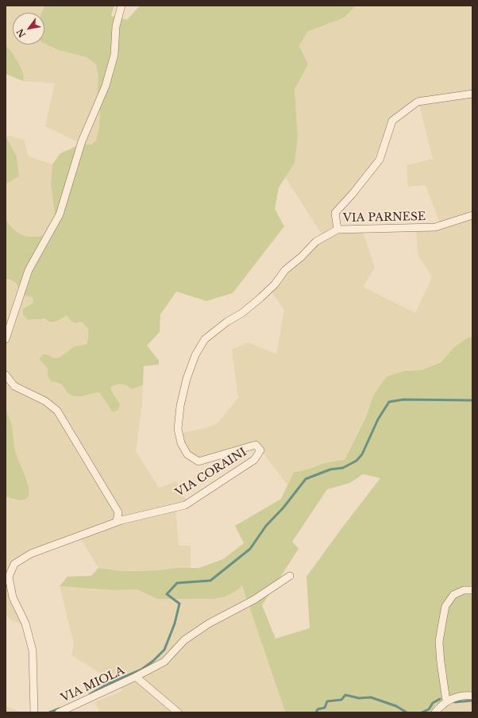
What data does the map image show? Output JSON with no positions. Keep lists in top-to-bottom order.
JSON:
{
  "streets": {
    "street": ["VIA PARNESE", "VIA CORAINI", "VIA MIOLA"]
  },
  "crossings": [
    ["VIA PARNESE", "VIA CORAINI"]
  ],
  "north": "bottom left"
}
